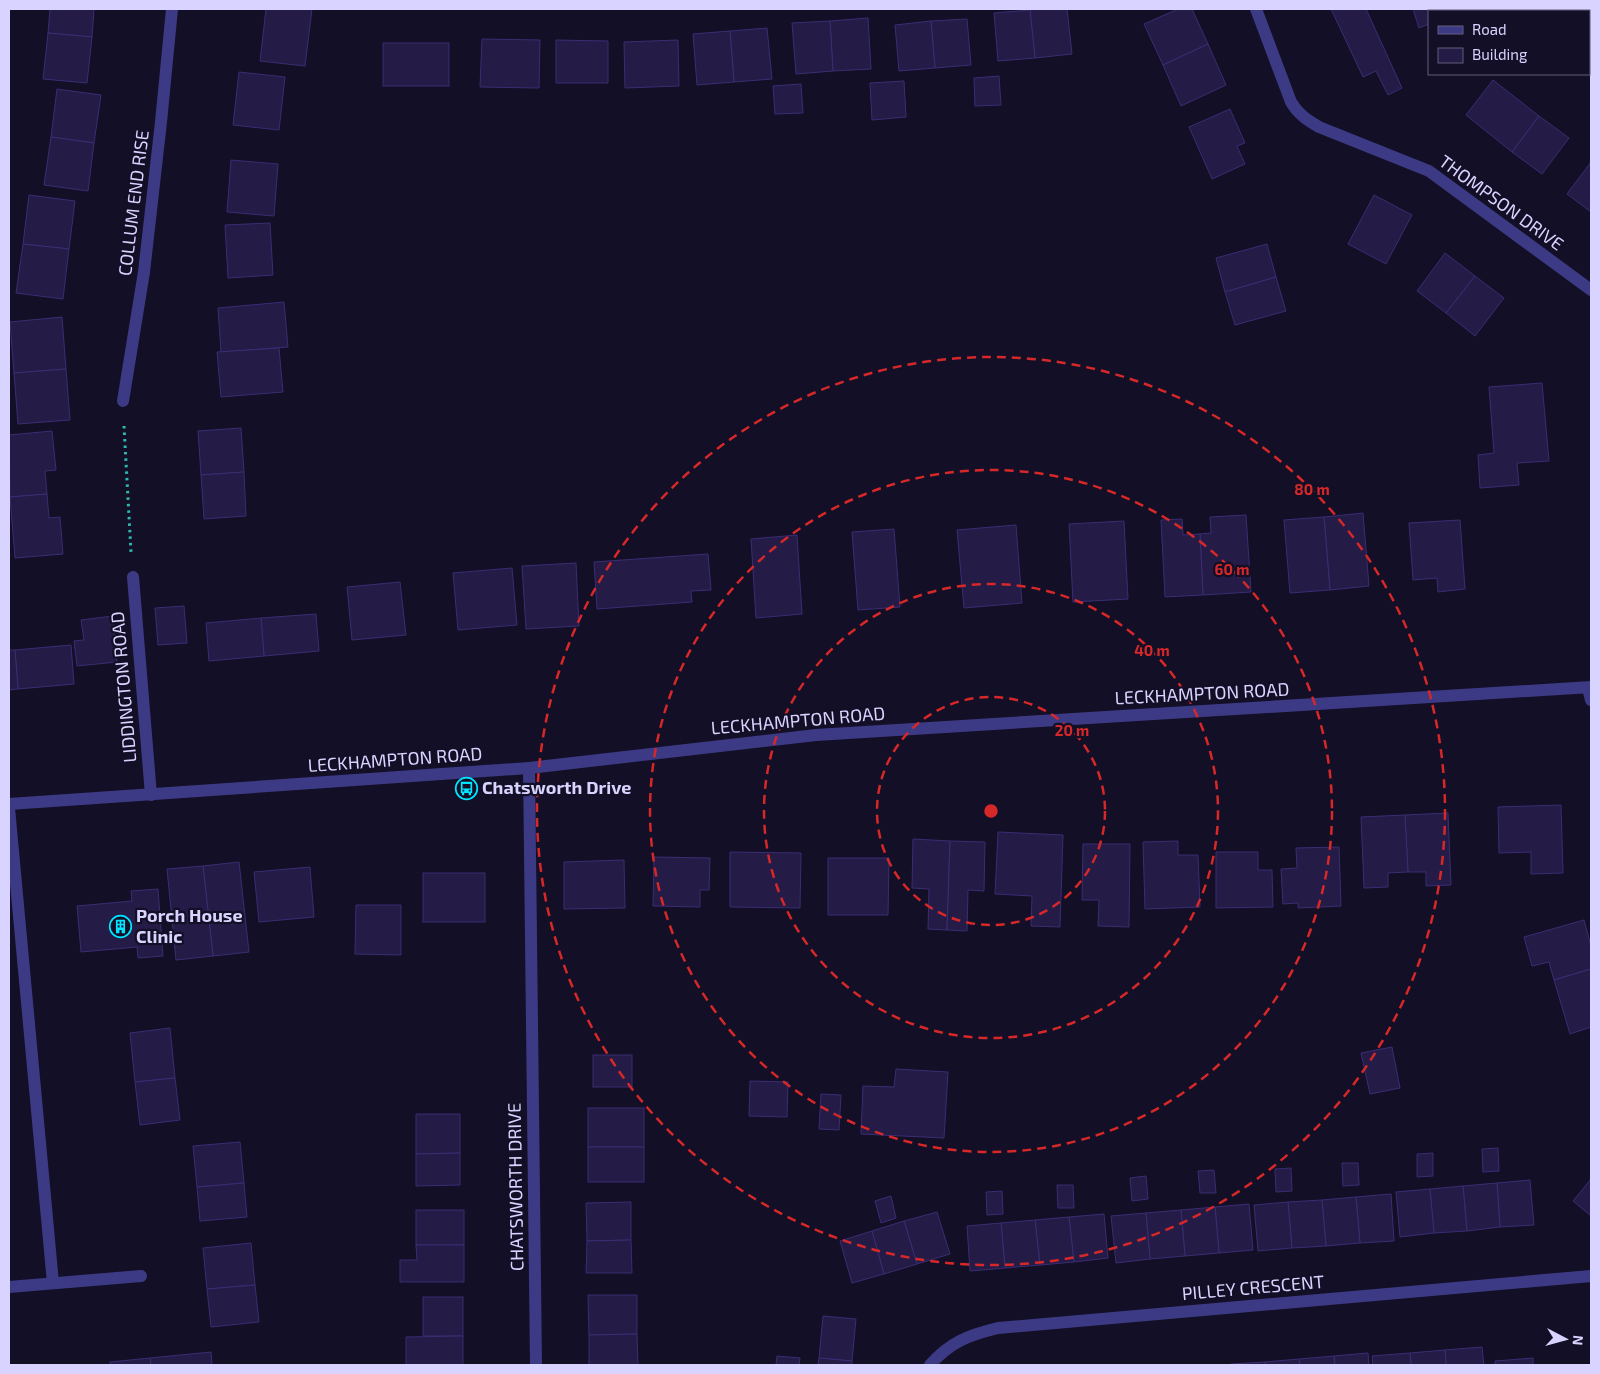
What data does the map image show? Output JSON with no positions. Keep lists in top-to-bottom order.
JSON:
{
  "streets": {
    "street": [
      "COLLUM END RISE",
      "THOMPSON DRIVE",
      "LIDDINGTON ROAD",
      "LECKHAMPTON ROAD",
      "CHATSWORTH DRIVE",
      "PILLEY CRESCENT"
    ]
  },
  "crossings": [
    ["LIDDINGTON ROAD", "LECKHAMPTON ROAD"],
    ["LECKHAMPTON ROAD", "CHATSWORTH DRIVE"]
  ],
  "places": {
    "bus stop": ["Chatsworth Drive"],
    "building": ["Porch House Clinic"]
  },
  "legend": ["Road", "Building"],
  "north": "right",
  "rings": [
    "80 m",
    "60 m",
    "40 m",
    "20 m"
  ]
}
